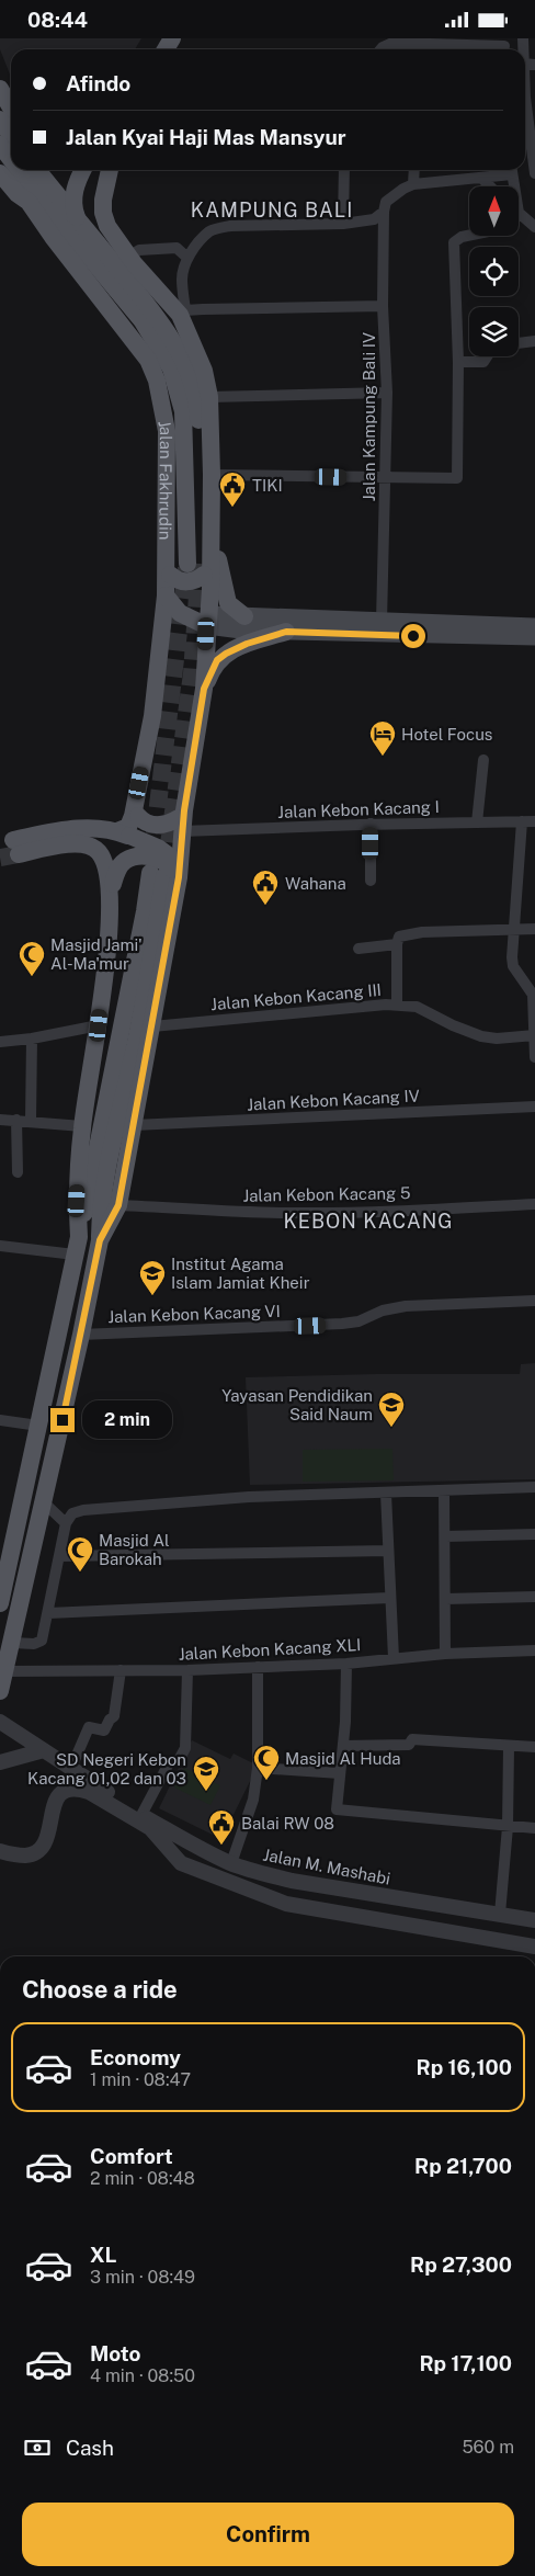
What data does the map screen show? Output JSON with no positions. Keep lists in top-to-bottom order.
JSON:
{
  "streets": {
    "main road": ["Jalan Fakhrudin"],
    "street": [
      "Jalan Kampung Bali IV",
      "Jalan Kebon Kacang I",
      "Jalan Kebon Kacang III",
      "Jalan Kebon Kacang IV",
      "Jalan Kebon Kacang 5",
      "Jalan Kebon Kacang VI",
      "Jalan Kebon Kacang XLI",
      "Jalan M. Mashabi"
    ]
  },
  "crossings": [
    ["Jalan Fakhrudin", "Jalan Kebon Kacang I"]
  ],
  "districts": ["KAMPUNG BALI", "KEBON KACANG"],
  "places": {
    "public building": ["TIKI", "Wahana", "Balai RW 08"],
    "hotel": ["Hotel Focus"],
    "mosque": ["Masjid Jami' Al-Ma'mur", "Masjid Al Barokah", "Masjid Al Huda"],
    "school or university": ["Institut Agama Islam Jamiat Kheir", "Yayasan Pendidikan Said Naum", "SD Negeri Kebon Kacang 01,02 dan 03"]
  },
  "north": "top",
  "page": {
    "status": "08:44",
    "banner": ["Afindo", "Jalan Kyai Haji Mas Mansyur"],
    "bubble": "2 min",
    "heading": "Choose a ride",
    "list": [
      {
        "name": "Economy",
        "note": "1 min · 08:47",
        "value": "Rp 16,100"
      },
      {
        "name": "Comfort",
        "note": "2 min · 08:48",
        "value": "Rp 21,700"
      },
      {
        "name": "XL",
        "note": "3 min · 08:49",
        "value": "Rp 27,300"
      },
      {
        "name": "Moto",
        "note": "4 min · 08:50",
        "value": "Rp 17,100"
      }
    ],
    "pay": ["Cash", "560 m"],
    "buttons": "Confirm"
  }
}
